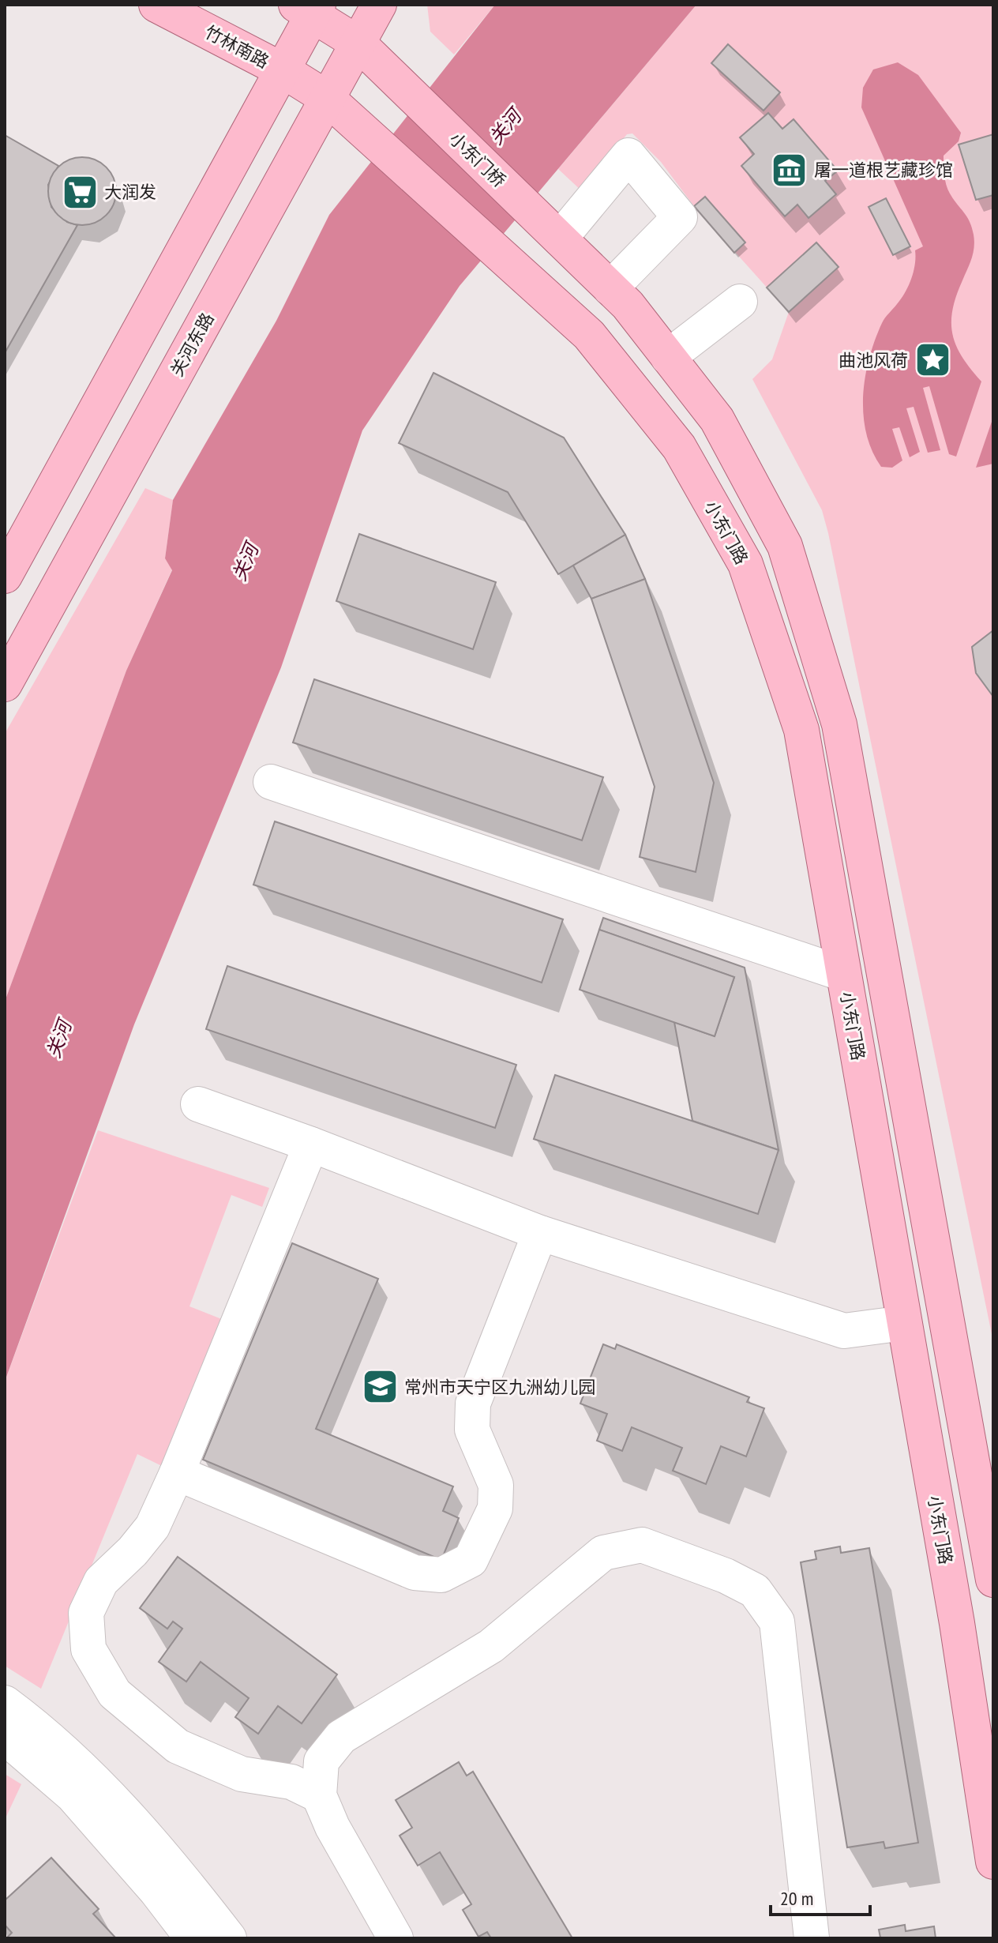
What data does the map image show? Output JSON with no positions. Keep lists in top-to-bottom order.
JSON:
{
  "streets": {
    "main road": [
      "竹林南路",
      "小东门桥",
      "关河东路",
      "小东门路"
    ]
  },
  "crossings": [
    ["小东门桥", "关河东路"],
    ["关河东路", "小东门路"]
  ],
  "water": ["关河"],
  "places": {
    "museum": ["屠一道根艺藏珍馆"],
    "supermarket": ["大润发"],
    "place": ["曲池风荷"],
    "school or university": ["常州市天宁区九洲幼儿园"]
  },
  "scale_bar": "20 m"
}
